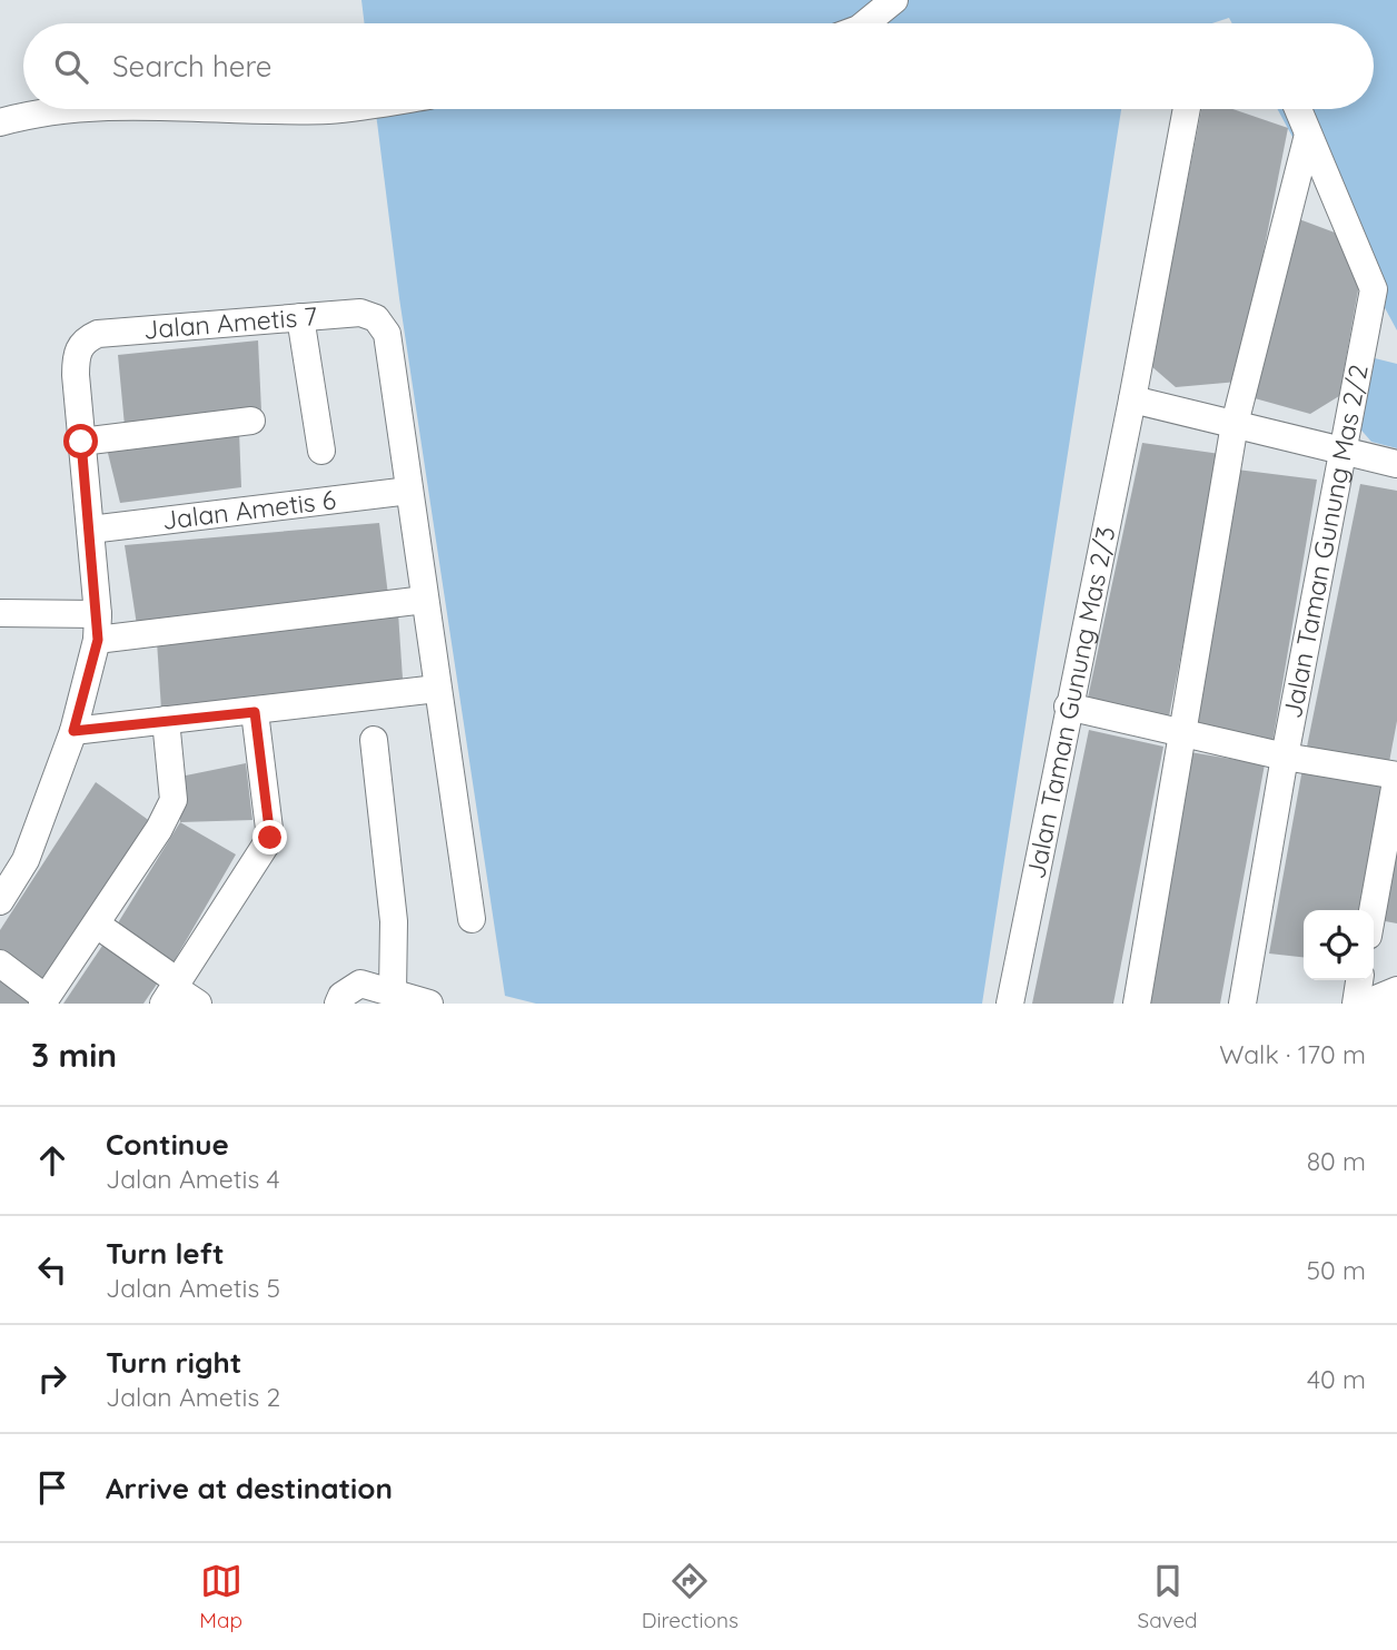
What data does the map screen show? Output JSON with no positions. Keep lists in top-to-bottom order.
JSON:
{
  "streets": {
    "street": [
      "Jalan Ametis 7",
      "Jalan Ametis 6",
      "Jalan Taman Gunung Mas 2/2",
      "Jalan Taman Gunung Mas 2/3"
    ]
  },
  "crossings": [
    ["Jalan Ametis 7", "Jalan Ametis 6"]
  ],
  "page": {
    "search": "Search here",
    "heading": ["3 min", "Walk · 170 m"],
    "list": [
      ["Continue", "Jalan Ametis 4", "80 m"],
      ["Turn left", "Jalan Ametis 5", "50 m"],
      ["Turn right", "Jalan Ametis 2", "40 m"],
      "Arrive at destination"
    ],
    "nav": ["Map", "Directions", "Saved"]
  }
}
